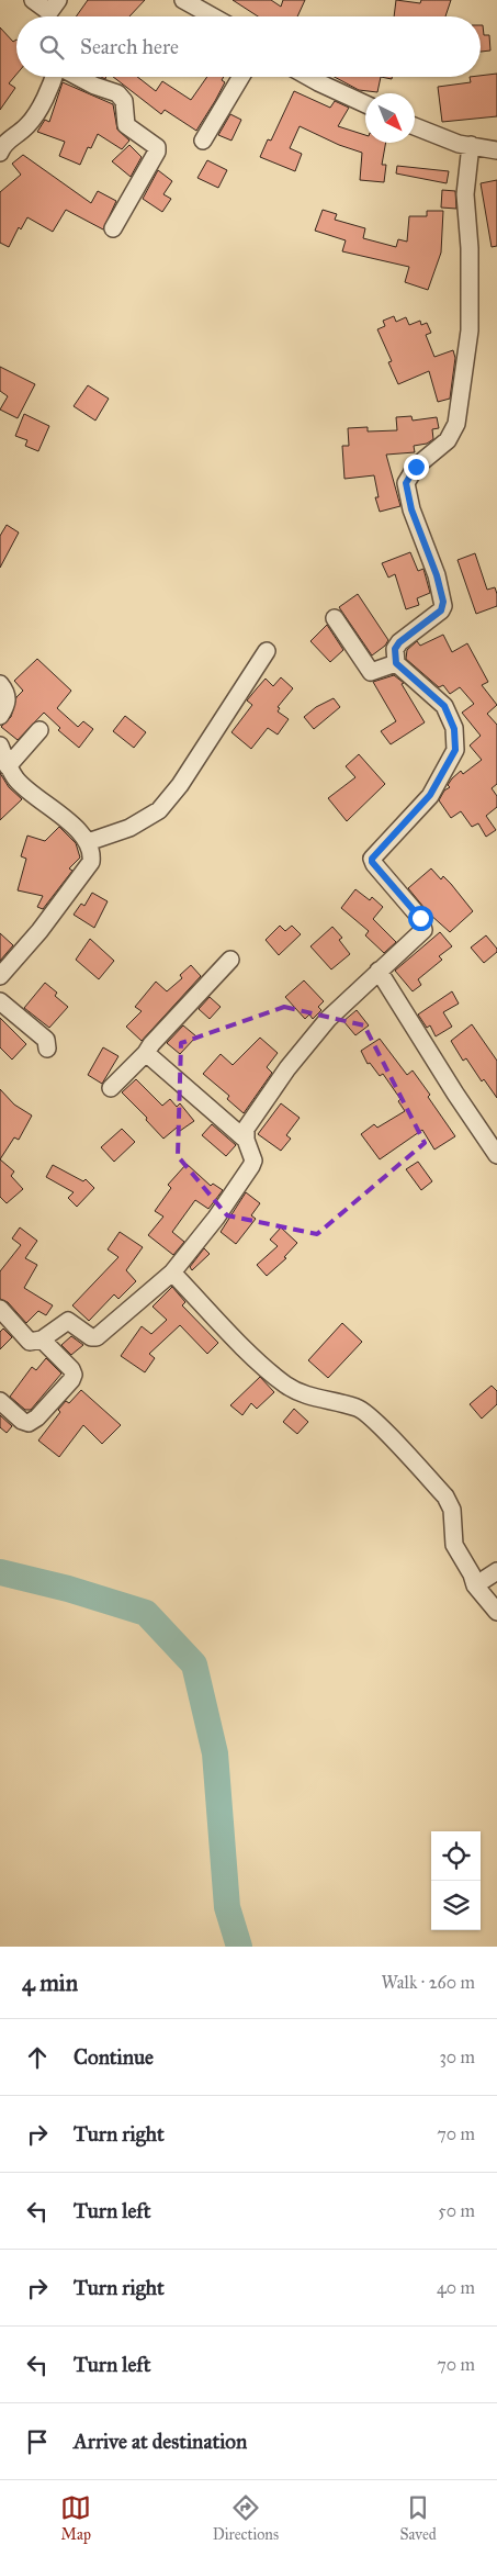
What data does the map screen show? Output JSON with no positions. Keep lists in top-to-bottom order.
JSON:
{
  "north": "bottom right",
  "page": {
    "search": "Search here",
    "heading": ["4 min", "Walk · 260 m"],
    "list": [
      ["Continue", "30 m"],
      ["Turn right", "70 m"],
      ["Turn left", "50 m"],
      ["Turn right", "40 m"],
      ["Turn left", "70 m"],
      "Arrive at destination"
    ],
    "nav": ["Map", "Directions", "Saved"]
  }
}
